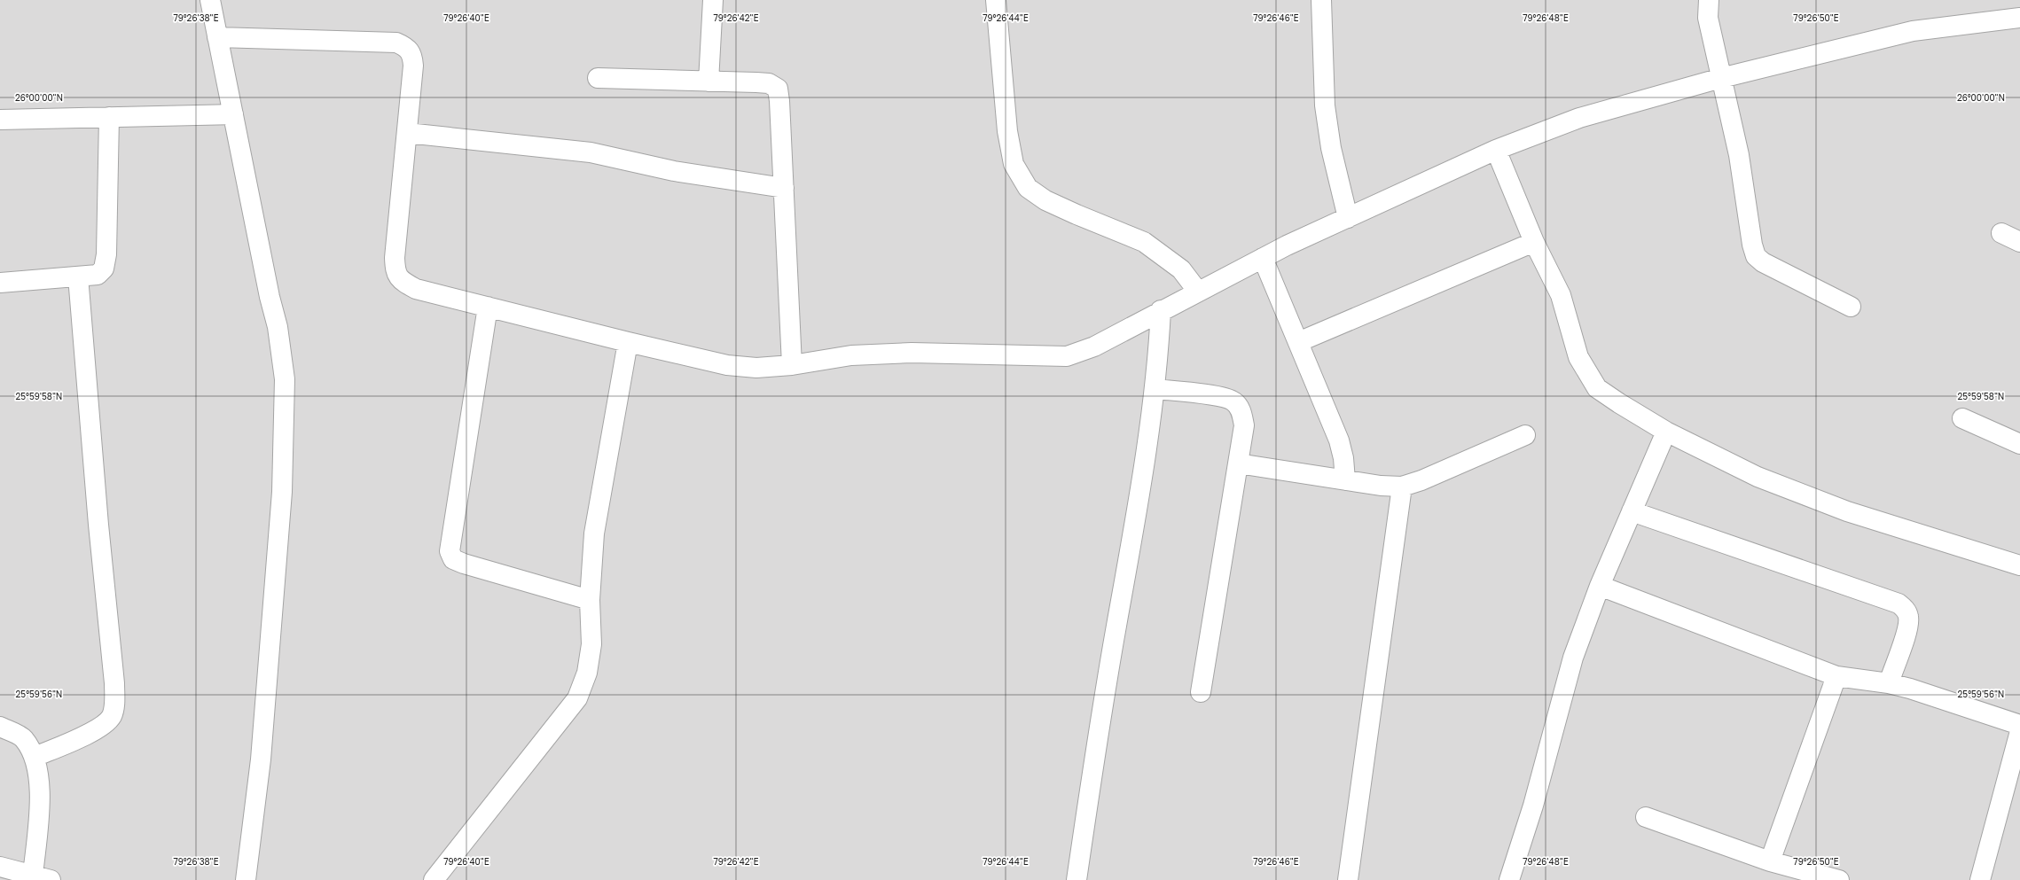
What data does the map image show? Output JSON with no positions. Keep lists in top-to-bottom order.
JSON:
{
  "coordinates": [
    "79°26'38\"E",
    "79°26'40\"E",
    "79°26'42\"E",
    "79°26'44\"E",
    "79°26'46\"E",
    "79°26'48\"E",
    "79°26'50\"E",
    "26°00'00\"N",
    "25°59'58\"N",
    "25°59'56\"N"
  ]
}
